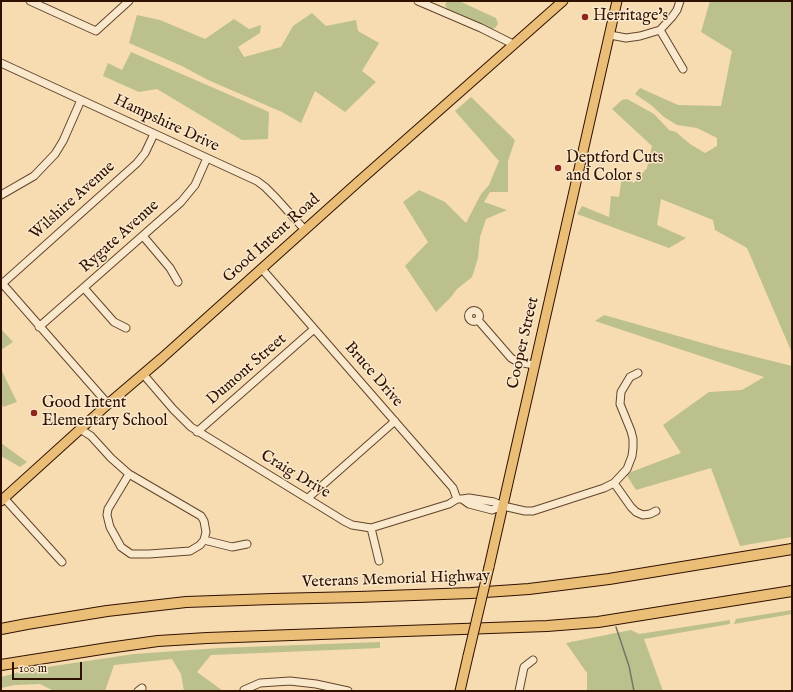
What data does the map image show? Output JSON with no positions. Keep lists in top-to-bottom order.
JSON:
{
  "streets": {
    "highway": ["Veterans Memorial Highway"],
    "main road": ["Good Intent Road", "Cooper Street"],
    "street": [
      "Hampshire Drive",
      "Wilshire Avenue",
      "Rygate Avenue",
      "Dumont Street",
      "Bruce Drive",
      "Craig Drive"
    ]
  },
  "crossings": [
    ["Hampshire Drive", "Wilshire Avenue"],
    ["Hampshire Drive", "Rygate Avenue"],
    ["Hampshire Drive", "Good Intent Road"],
    ["Good Intent Road", "Bruce Drive"],
    ["Good Intent Road", "Craig Drive"],
    ["Dumont Street", "Bruce Drive"],
    ["Dumont Street", "Craig Drive"],
    ["Bruce Drive", "Craig Drive"]
  ],
  "places": ["Herritage's", "Deptford Cuts and Color s", "Good Intent Elementary School"],
  "scale_bar": "100 m"
}
